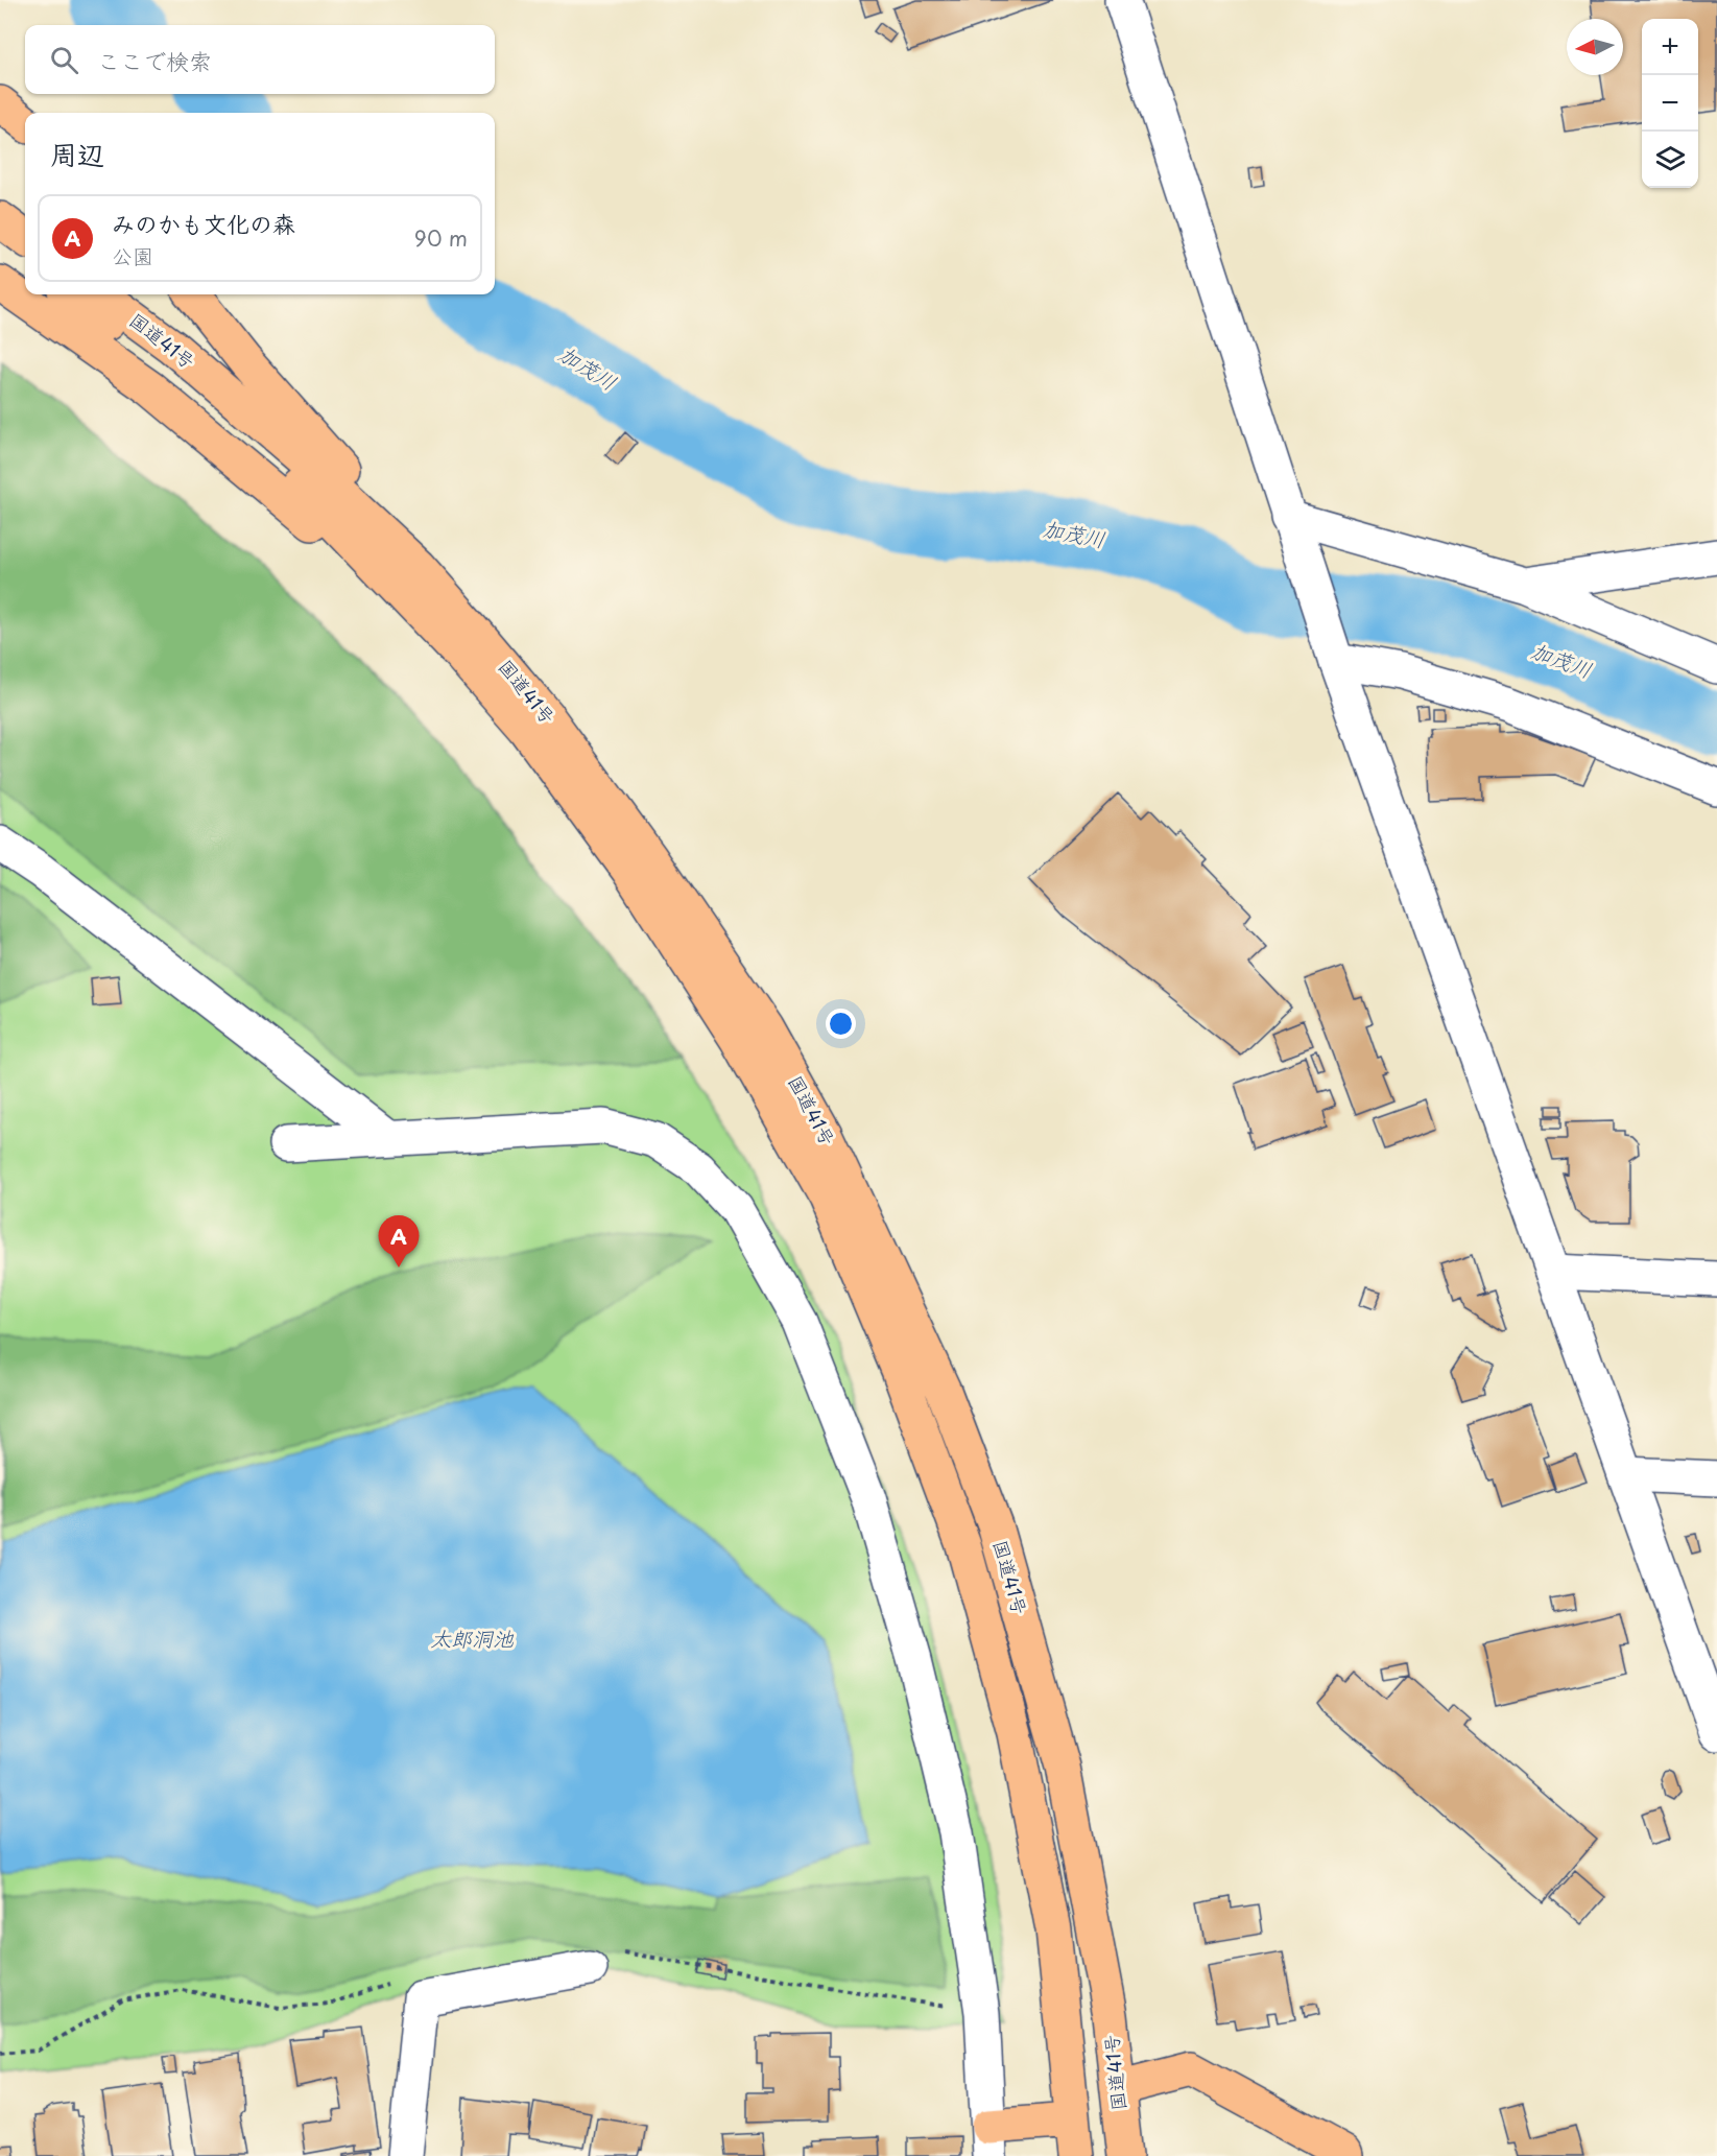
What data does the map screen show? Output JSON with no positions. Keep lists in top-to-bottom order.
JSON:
{
  "streets": {
    "highway": ["国道41号"]
  },
  "water": ["加茂川", "太郎洞池"],
  "north": "left",
  "page": {
    "map_buttons": ["+", "−"],
    "search": "ここで検索",
    "heading": "周辺",
    "list": [
      {
        "mark": "A",
        "name": "みのかも文化の森",
        "note": "公園",
        "value": "90 m"
      }
    ],
    "pins": "A"
  }
}
